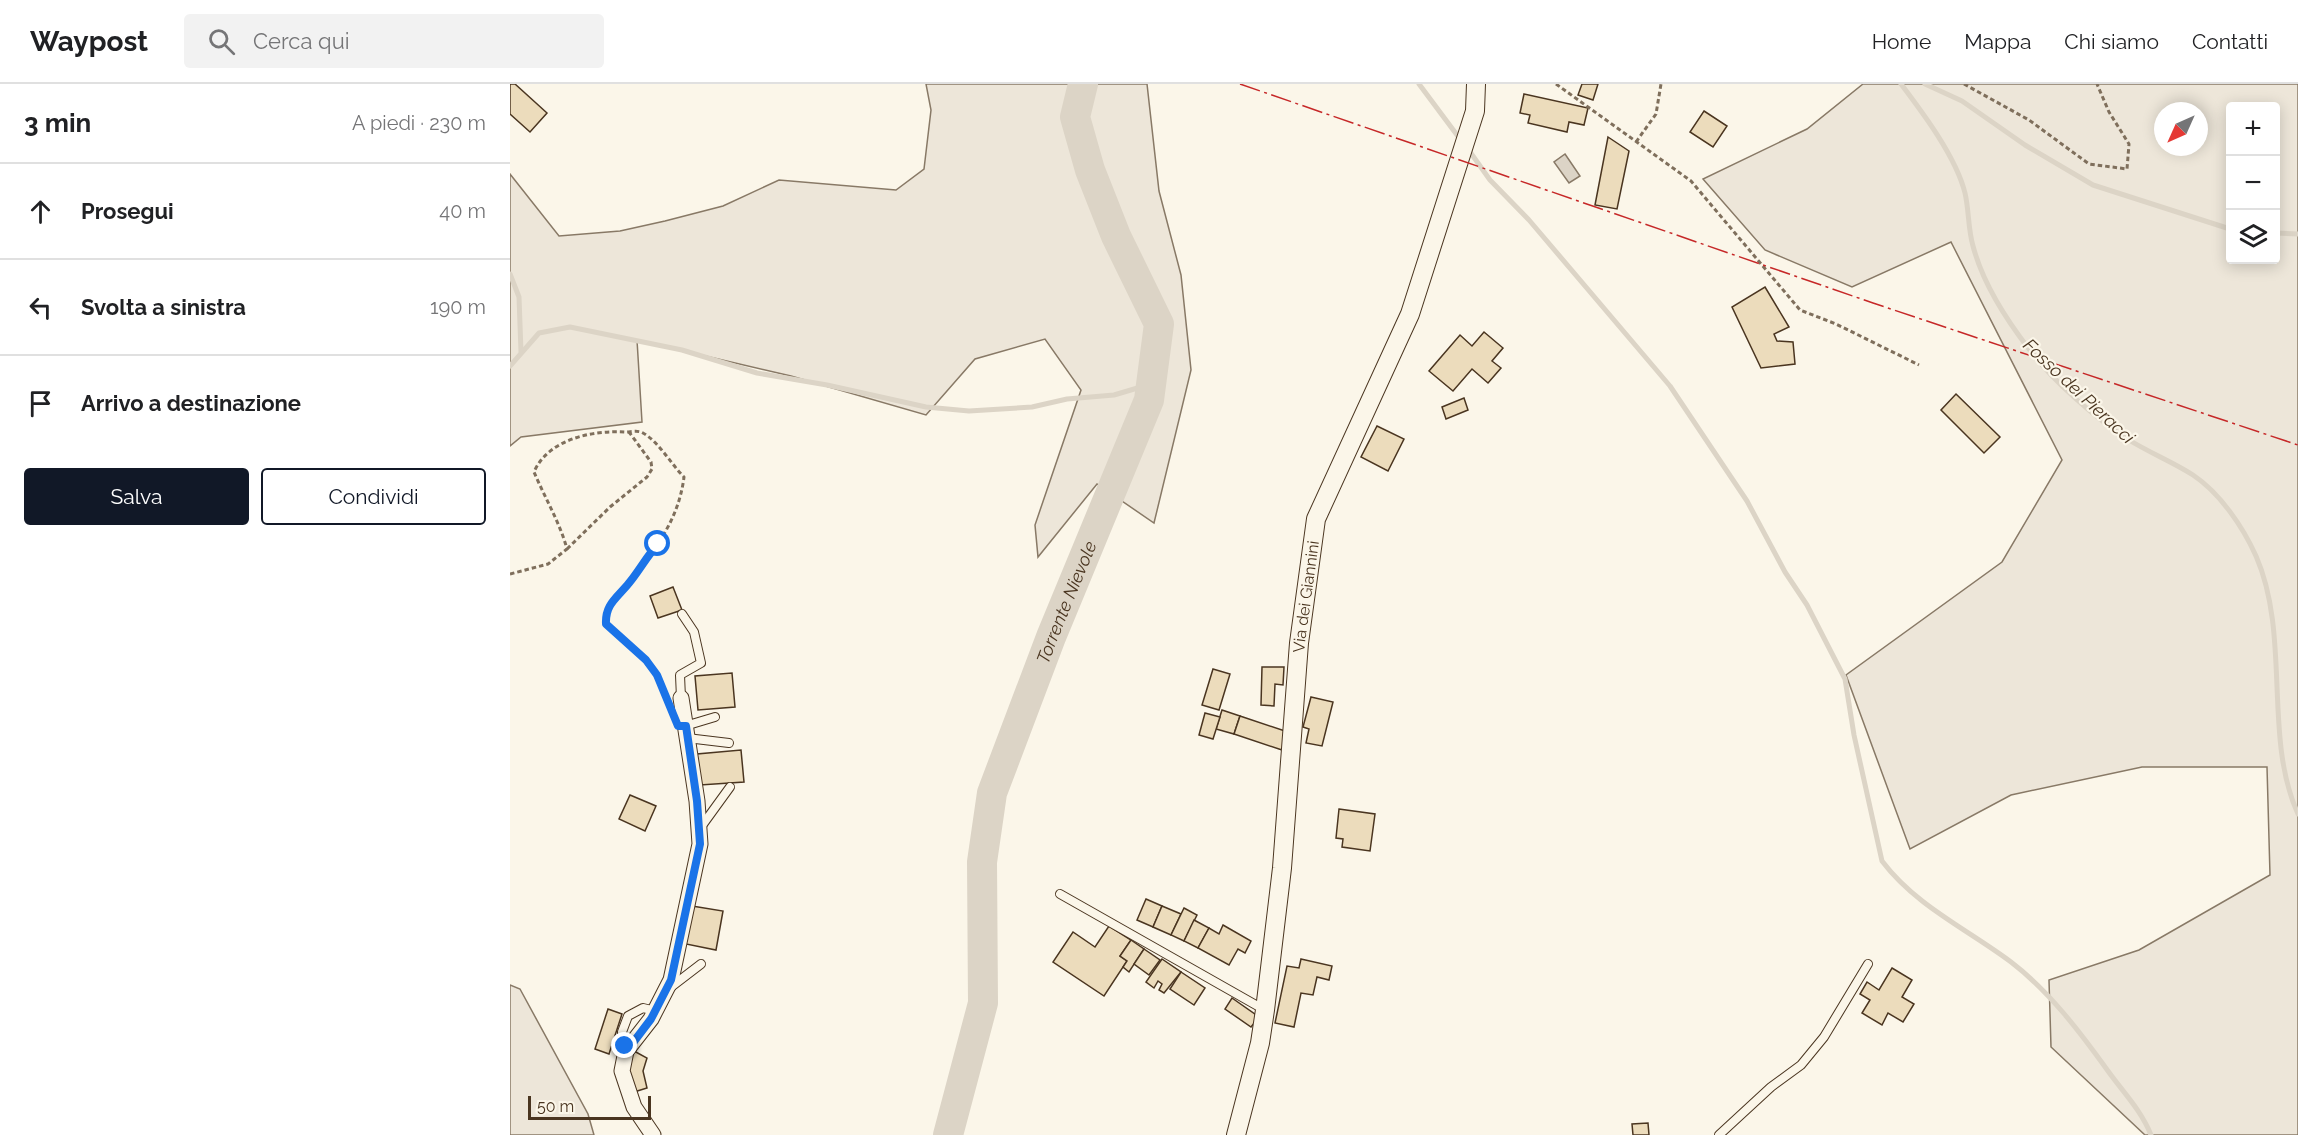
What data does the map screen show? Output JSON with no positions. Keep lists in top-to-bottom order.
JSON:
{
  "streets": {
    "street": ["Via dei Giannini"]
  },
  "water": ["Fosso dei Pieracci", "Torrente Nievole"],
  "scale_bar": "50 m",
  "north": "bottom left",
  "page": {
    "header": "Waypost",
    "search": "Cerca qui",
    "nav": [
      "Home",
      "Mappa",
      "Chi siamo",
      "Contatti"
    ],
    "heading": ["3 min", "A piedi · 230 m"],
    "map_buttons": ["+", "−"],
    "list": [
      ["Prosegui", "40 m"],
      ["Svolta a sinistra", "190 m"],
      "Arrivo a destinazione"
    ],
    "buttons": ["Salva", "Condividi"],
    "scale": "50 m"
  }
}
